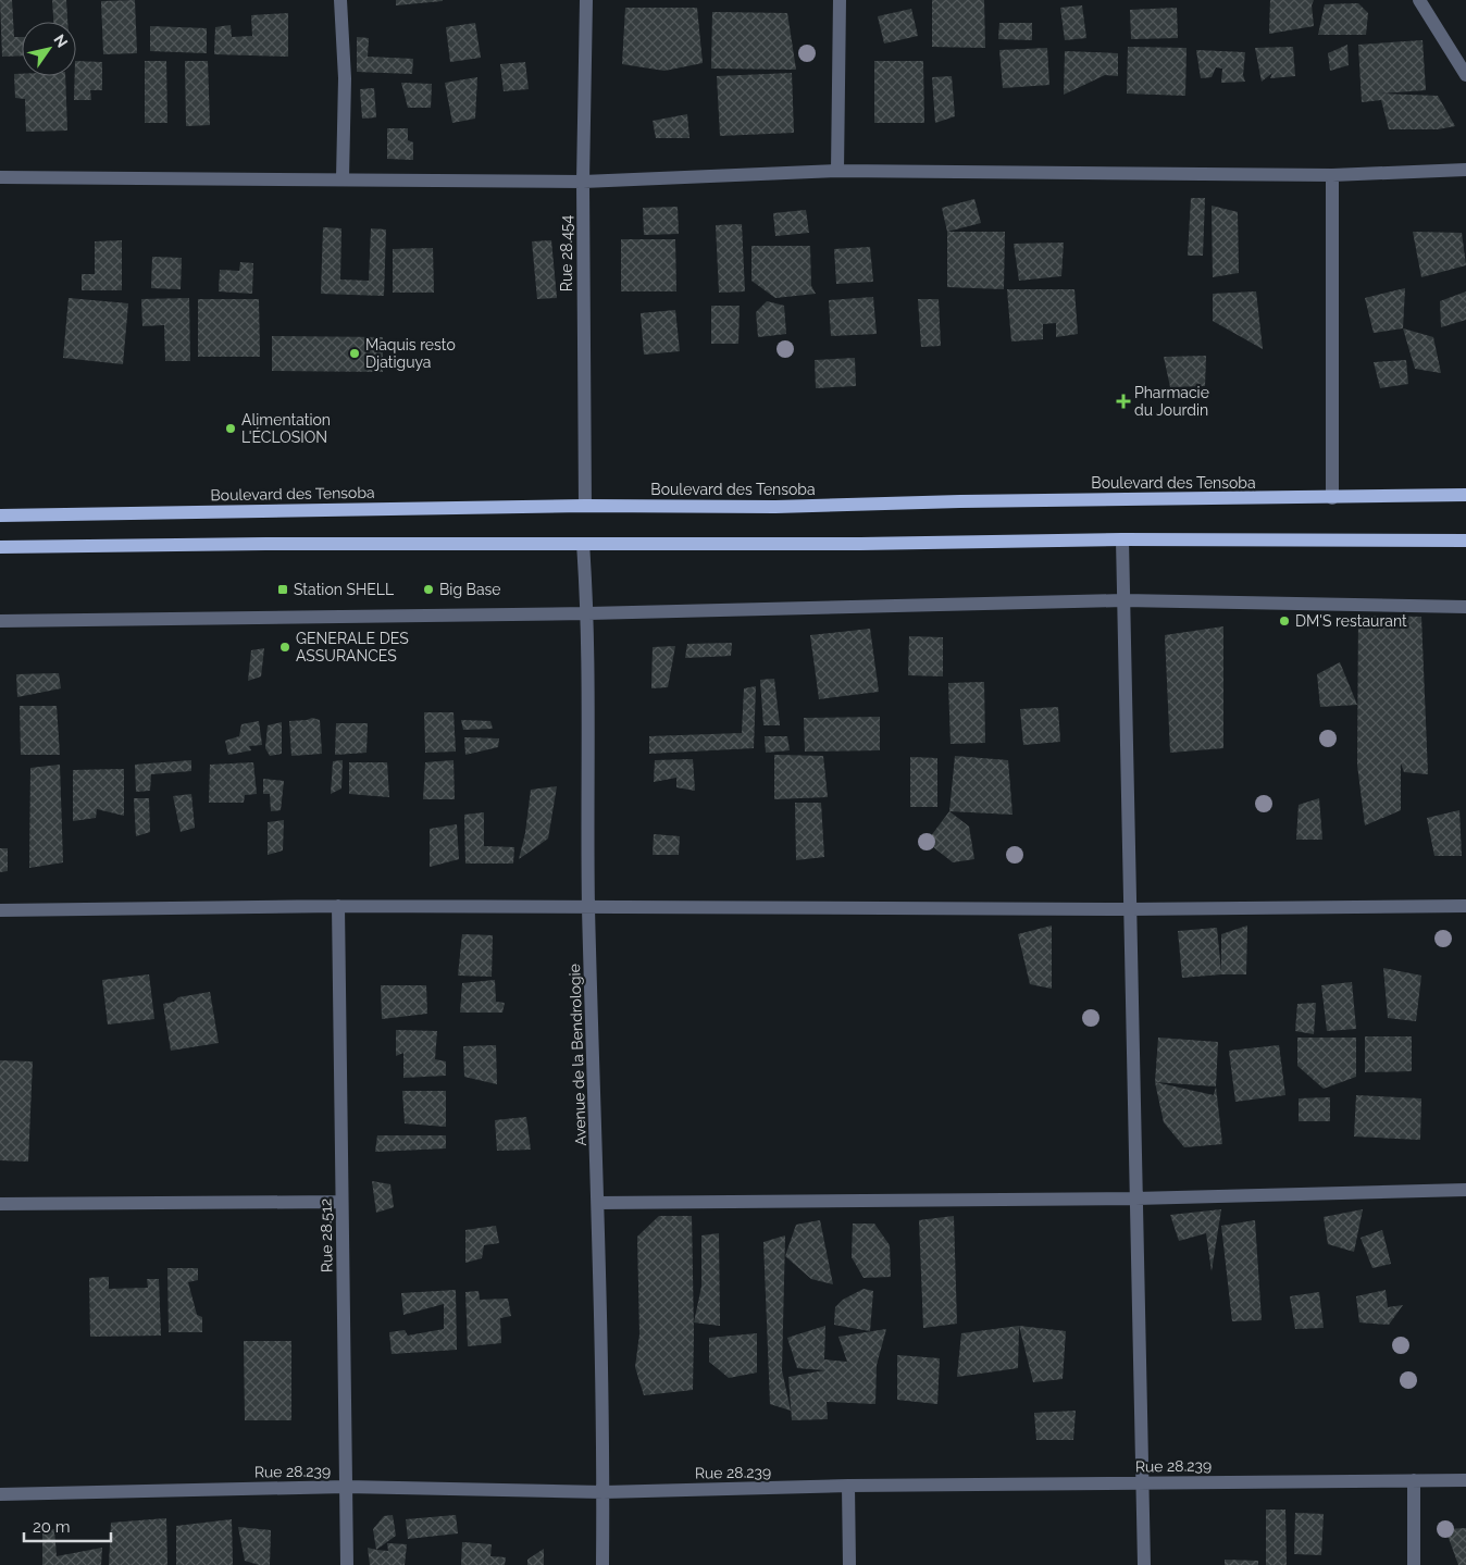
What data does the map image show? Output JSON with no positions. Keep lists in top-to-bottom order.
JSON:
{
  "streets": {
    "main road": ["Boulevard des Tensoba"],
    "street": [
      "Rue 28.454",
      "Avenue de la Bendrologie",
      "Rue 28.512",
      "Rue 28.239"
    ]
  },
  "crossings": [
    ["Rue 28.454", "Boulevard des Tensoba"],
    ["Avenue de la Bendrologie", "Rue 28.239"],
    ["Rue 28.512", "Rue 28.239"]
  ],
  "places": {
    "other": [
      "Maquis resto Djatiguya",
      "Alimentation L'ÉCLOSION",
      "Big Base",
      "DM'S restaurant",
      "GENERALE DES ASSURANCES"
    ],
    "health": ["Pharmacie du Jourdin"],
    "transit": ["Station SHELL"]
  },
  "scale_bar": "20 m",
  "north": "top right"
}
